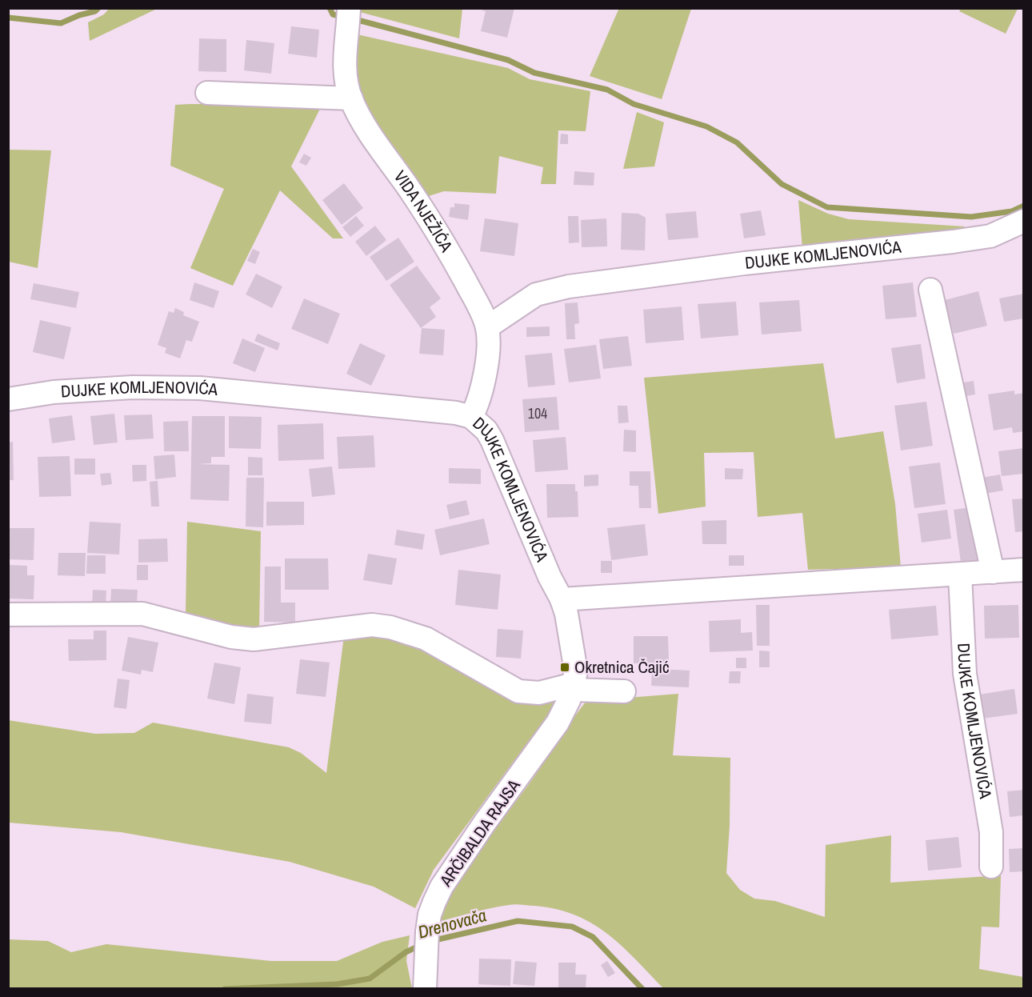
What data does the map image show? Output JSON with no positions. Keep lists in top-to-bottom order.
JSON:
{
  "streets": {
    "street": ["VIDA NJEŽIĆA", "DUJKE KOMLJENOVIĆA", "ARČIBALDA RAJSA"]
  },
  "crossings": [
    ["VIDA NJEŽIĆA", "DUJKE KOMLJENOVIĆA"],
    ["DUJKE KOMLJENOVIĆA", "ARČIBALDA RAJSA"]
  ],
  "water": ["Drenovača"],
  "places": {
    "transit": ["Okretnica Čajić"]
  },
  "house_numbers": ["104"]
}
